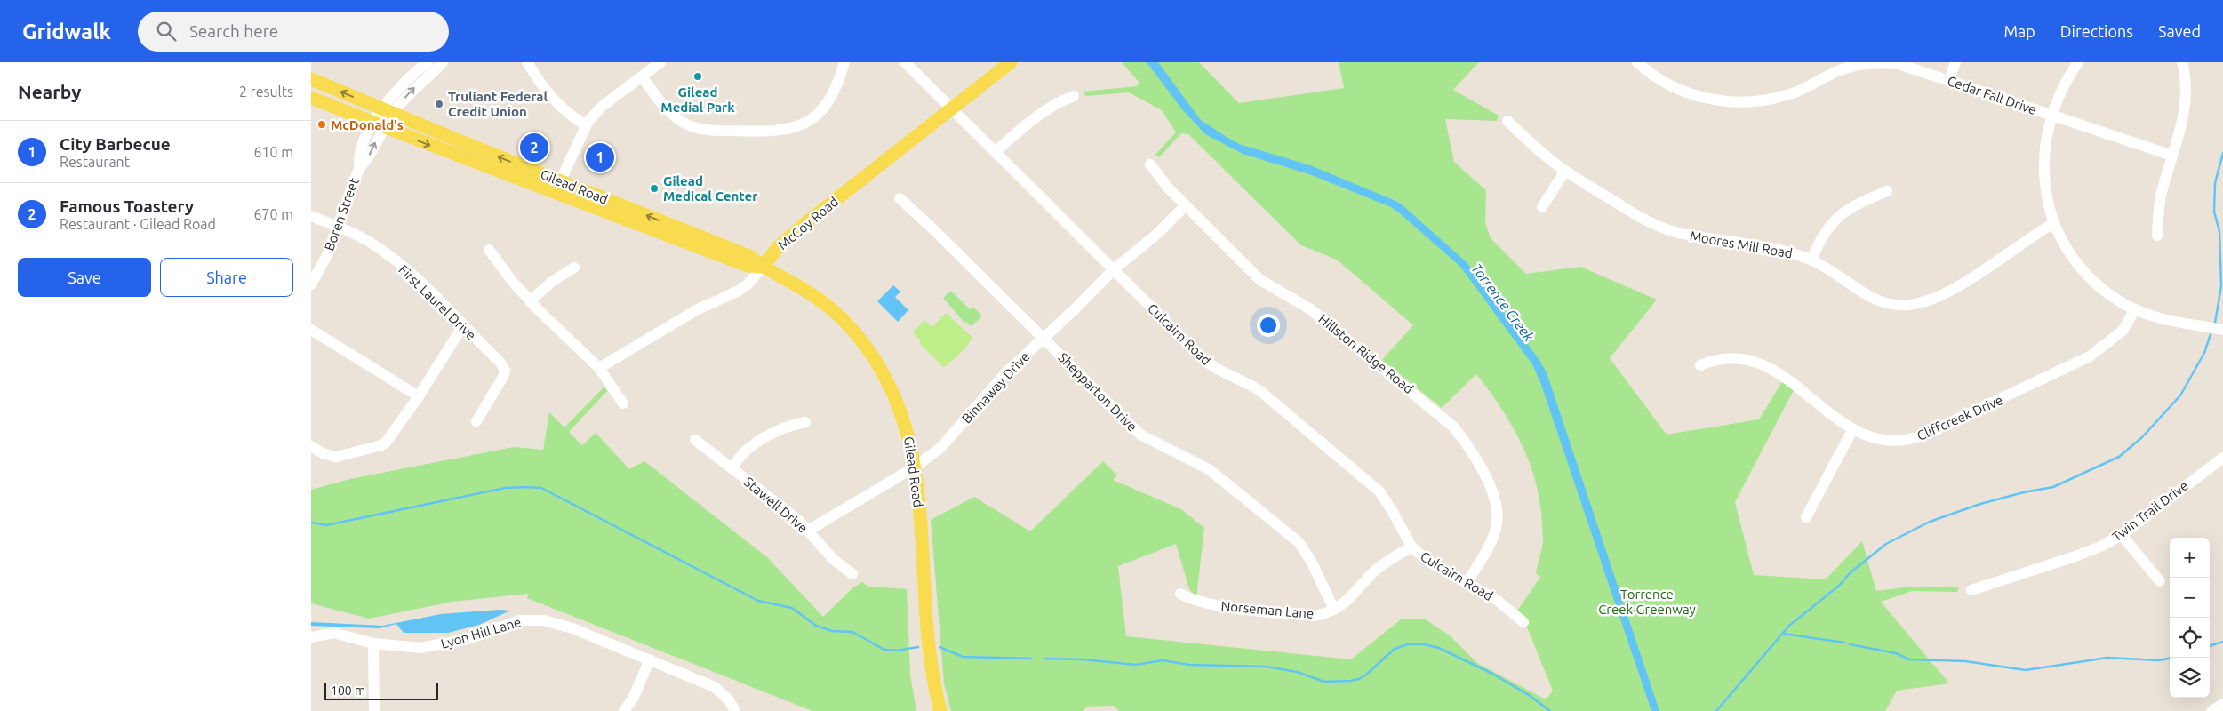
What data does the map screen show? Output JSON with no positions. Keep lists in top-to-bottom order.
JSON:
{
  "streets": {
    "main road": ["Gilead Road", "McCoy Road"],
    "street": [
      "Cedar Fall Drive",
      "Boren Street",
      "Moores Mill Road",
      "First Laurel Drive",
      "Culcairn Road",
      "Hillston Ridge Road",
      "Binnaway Drive",
      "Shepparton Drive",
      "Cliffcreek Drive",
      "Stawell Drive",
      "Twin Trail Drive",
      "Norseman Lane",
      "Lyon Hill Lane"
    ]
  },
  "crossings": [
    ["Gilead Road", "Boren Street"],
    ["Gilead Road", "McCoy Road"],
    ["Gilead Road", "Binnaway Drive"],
    ["Boren Street", "First Laurel Drive"],
    ["McCoy Road", "Culcairn Road"],
    ["Culcairn Road", "Hillston Ridge Road"],
    ["Culcairn Road", "Binnaway Drive"],
    ["Culcairn Road", "Norseman Lane"],
    ["Hillston Ridge Road", "Binnaway Drive"],
    ["Binnaway Drive", "Shepparton Drive"],
    ["Binnaway Drive", "Stawell Drive"],
    ["Shepparton Drive", "Norseman Lane"]
  ],
  "water": ["Torrence Creek"],
  "parks": ["Torrence Creek Greenway"],
  "places": [
    "Gilead Medial Park",
    "Truliant Federal Credit Union",
    "McDonald's",
    "Gilead Medical Center"
  ],
  "scale_bar": "100 m",
  "page": {
    "header": "Gridwalk",
    "search": "Search here",
    "nav": ["Map", "Directions", "Saved"],
    "heading": ["Nearby", "2 results"],
    "list": [
      {
        "mark": "1",
        "name": "City Barbecue",
        "note": "Restaurant",
        "value": "610 m"
      },
      {
        "mark": "2",
        "name": "Famous Toastery",
        "note": "Restaurant · Gilead Road",
        "value": "670 m"
      }
    ],
    "pins": ["2", "1"],
    "buttons": ["Save", "Share"],
    "map_buttons": ["+", "−"],
    "scale": "100 m"
  }
}
